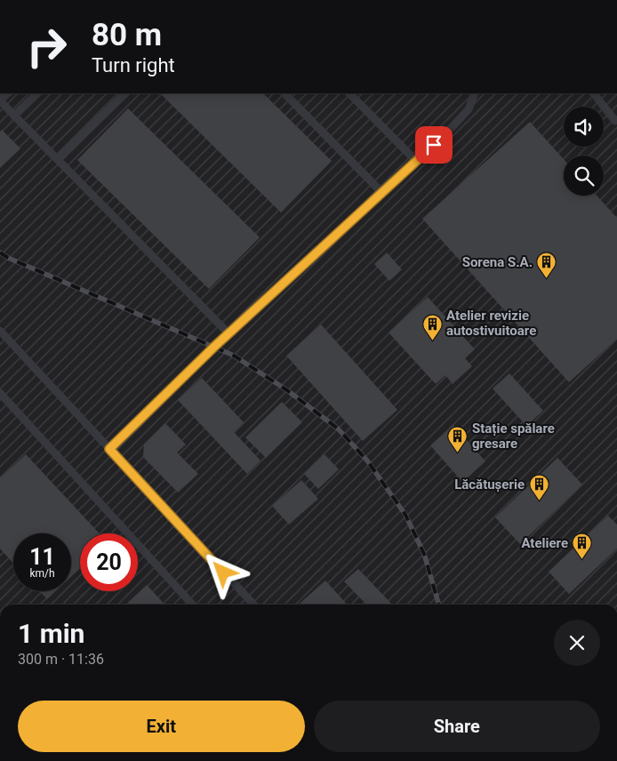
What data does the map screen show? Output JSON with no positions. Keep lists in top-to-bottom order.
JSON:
{
  "places": {
    "building": [
      "Sorena S.A.",
      "Atelier revizie autostivuitoare",
      "Stație spălare gresare",
      "Lăcătușerie",
      "Ateliere"
    ]
  },
  "page": {
    "turn": ["80 m", "Turn right"],
    "speed": "11 km/h",
    "limit": "20",
    "heading": ["1 min", "300 m · 11:36"],
    "buttons": ["Exit", "Share"]
  }
}
